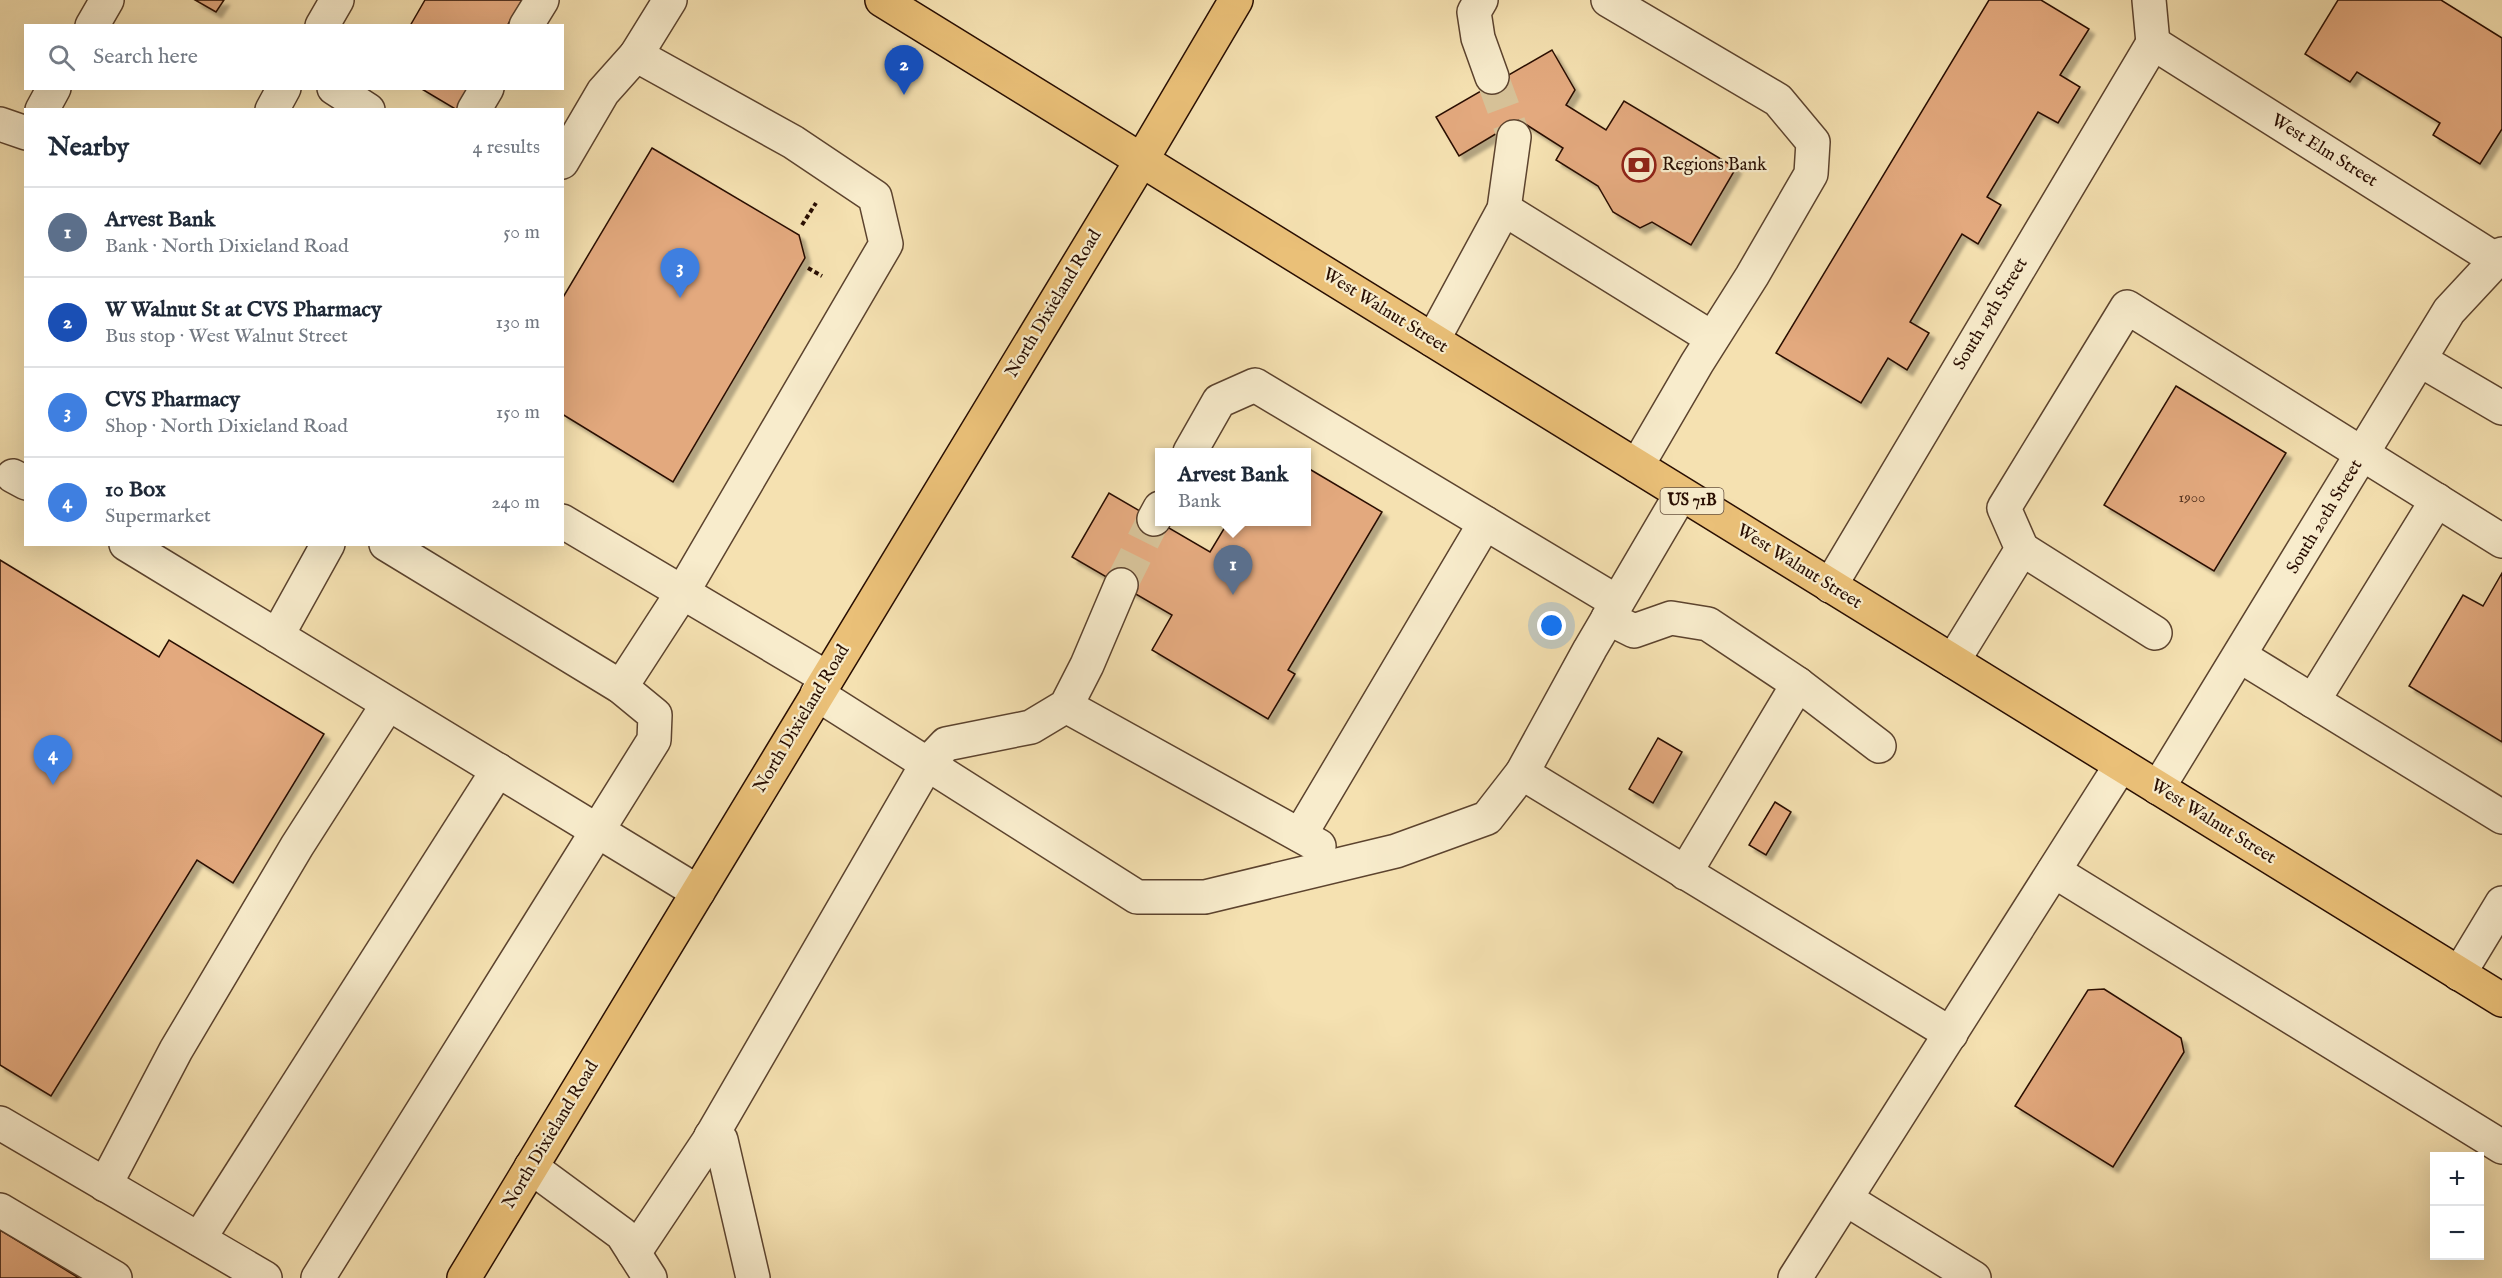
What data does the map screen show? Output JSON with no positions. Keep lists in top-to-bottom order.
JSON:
{
  "streets": {
    "main road": ["North Dixieland Road", "West Walnut Street", "US 71B"],
    "street": ["West Elm Street", "South 19th Street", "South 20th Street"]
  },
  "crossings": [
    ["West Elm Street", "South 19th Street"],
    ["West Elm Street", "South 20th Street"],
    ["North Dixieland Road", "West Walnut Street"],
    ["West Walnut Street", "South 19th Street"],
    ["West Walnut Street", "South 20th Street"]
  ],
  "places": {
    "bank": ["Regions Bank"]
  },
  "house_numbers": ["1900"],
  "page": {
    "search": "Search here",
    "pins": [
      "2",
      "3",
      "1",
      "4"
    ],
    "heading": ["Nearby", "4 results"],
    "list": [
      {
        "mark": "1",
        "name": "Arvest Bank",
        "note": "Bank · North Dixieland Road",
        "value": "50 m"
      },
      {
        "mark": "2",
        "name": "W Walnut St at CVS Pharmacy",
        "note": "Bus stop · West Walnut Street",
        "value": "130 m"
      },
      {
        "mark": "3",
        "name": "CVS Pharmacy",
        "note": "Shop · North Dixieland Road",
        "value": "150 m"
      },
      {
        "mark": "4",
        "name": "10 Box",
        "note": "Supermarket",
        "value": "240 m"
      }
    ],
    "popup": ["Arvest Bank", "Bank"],
    "map_buttons": ["+", "−"]
  }
}
